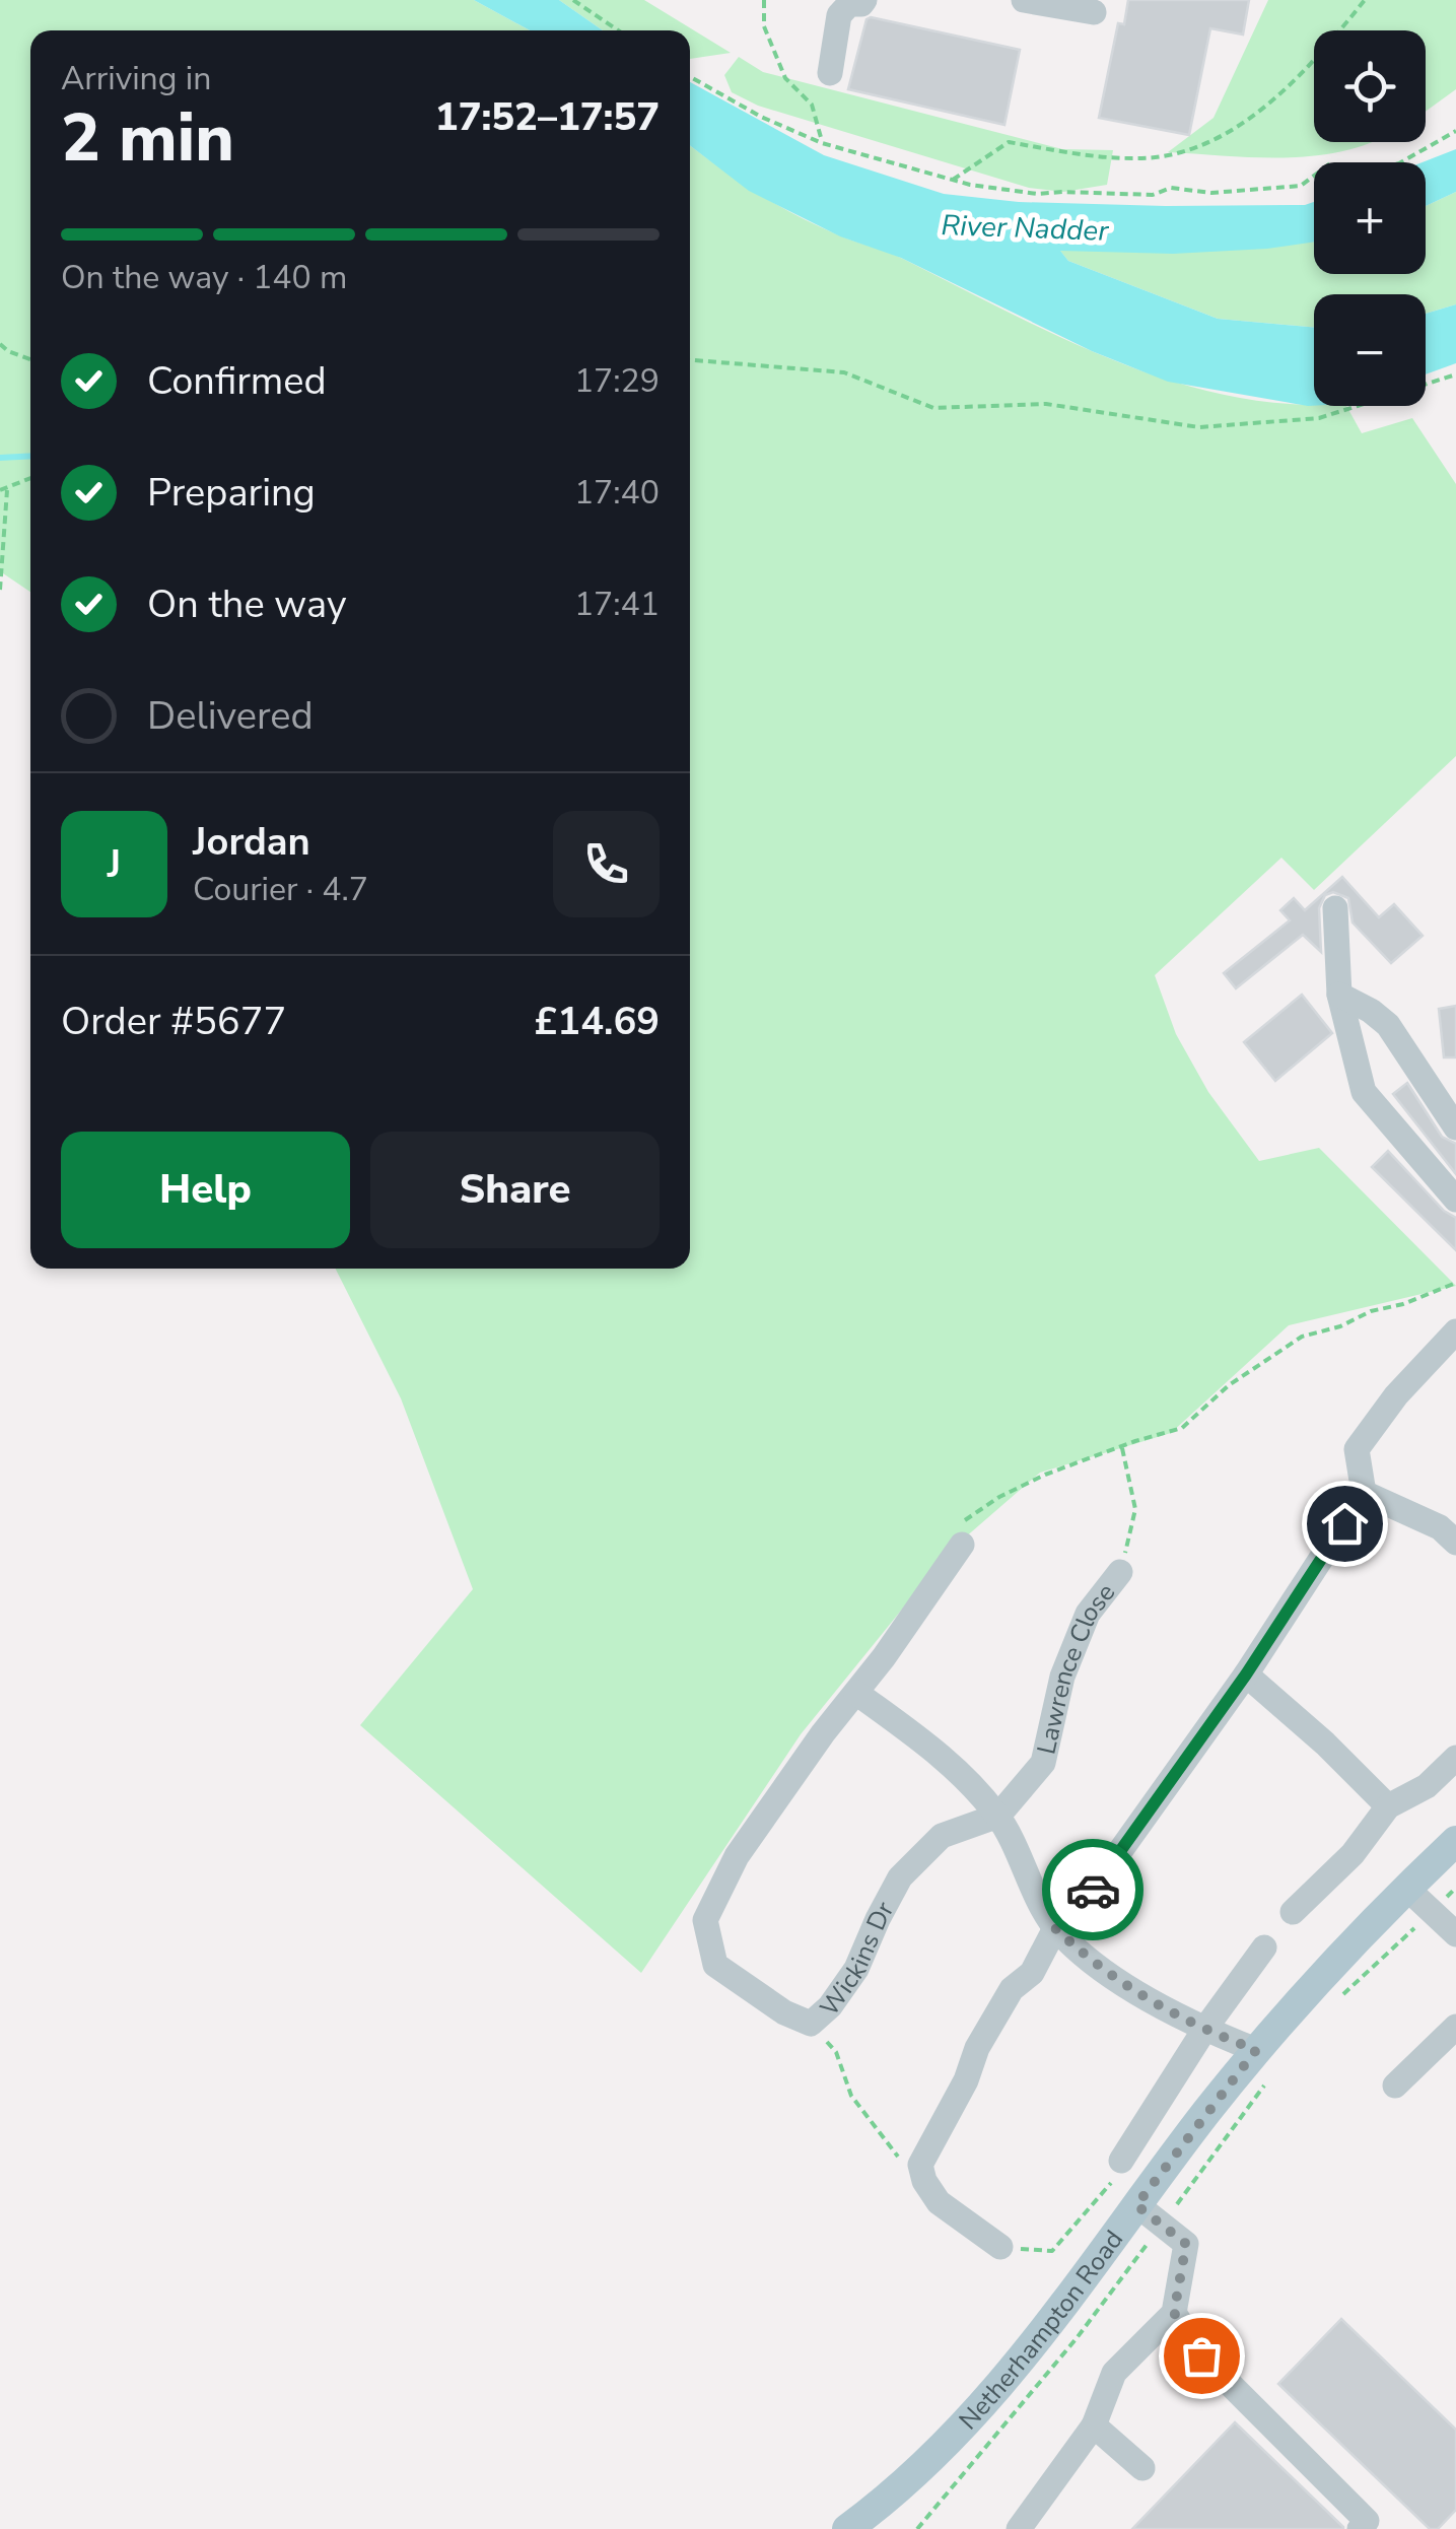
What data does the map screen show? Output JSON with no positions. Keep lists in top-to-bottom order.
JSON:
{
  "streets": {
    "main road": ["Netherhampton Road"],
    "street": ["Lawrence Close", "Wickins Dr"]
  },
  "crossings": [
    ["Lawrence Close", "Wickins Dr"]
  ],
  "water": ["River Nadder"],
  "page": {
    "map_buttons": ["+", "−"],
    "heading": ["2 min", "Arriving in", "17:52–17:57"],
    "panel": [
      "Jordan",
      "Courier · 4.7",
      "Order #5677",
      "£14.69"
    ],
    "bar": "On the way · 140 m",
    "list": [
      ["Confirmed", "17:29"],
      ["Preparing", "17:40"],
      ["On the way", "17:41"],
      "Delivered"
    ],
    "round": "J",
    "buttons": ["Help", "Share"]
  }
}
